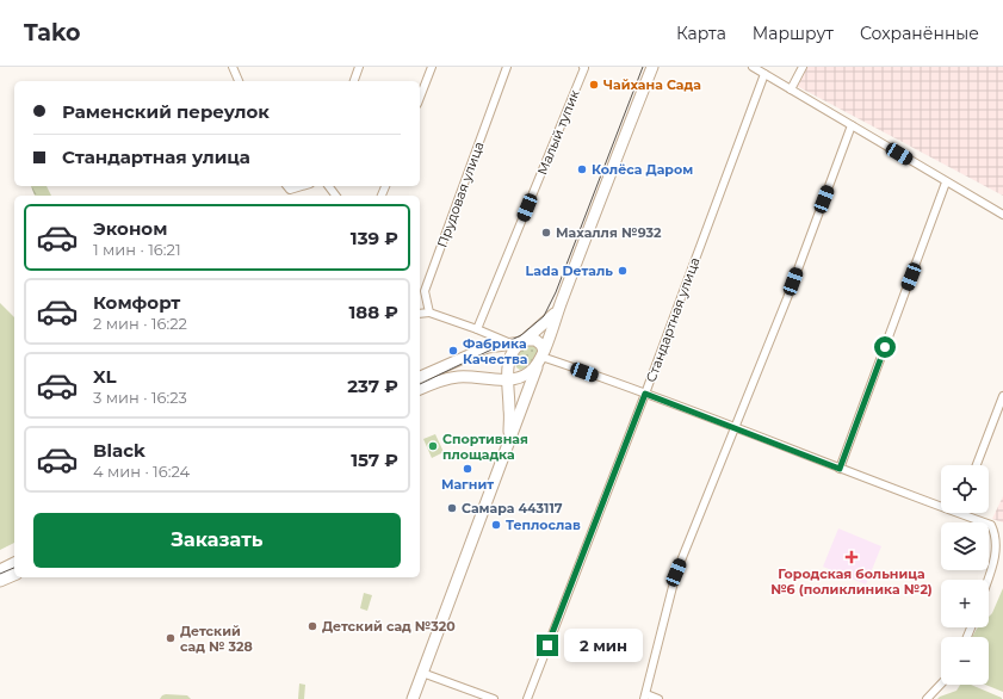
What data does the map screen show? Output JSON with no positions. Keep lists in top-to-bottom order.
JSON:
{
  "streets": {
    "street": ["Малый тупик", "Прудовая улица", "Стандартная улица"]
  },
  "places": {
    "other": [
      "Чайхана Сада",
      "Колёса Даром",
      "Махалля №932",
      "Lada Dеталь",
      "Фабрика Качества",
      "Спортивная площадка",
      "Магнит",
      "Самара 443117",
      "Теплослав",
      "Детский сад №320",
      "Детский сад № 328"
    ],
    "health": ["Городская больница №6 (поликлиника №2)"]
  },
  "page": {
    "header": "Tako",
    "nav": ["Карта", "Маршрут", "Сохранённые"],
    "banner": ["Раменский переулок", "Стандартная улица"],
    "list": [
      {
        "name": "Эконом",
        "note": "1 мин · 16:21",
        "value": "139 ₽"
      },
      {
        "name": "Комфорт",
        "note": "2 мин · 16:22",
        "value": "188 ₽"
      },
      {
        "name": "XL",
        "note": "3 мин · 16:23",
        "value": "237 ₽"
      },
      {
        "name": "Black",
        "note": "4 мин · 16:24",
        "value": "157 ₽"
      }
    ],
    "map_buttons": ["+", "−"],
    "buttons": "Заказать",
    "bubble": "2 мин"
  }
}
